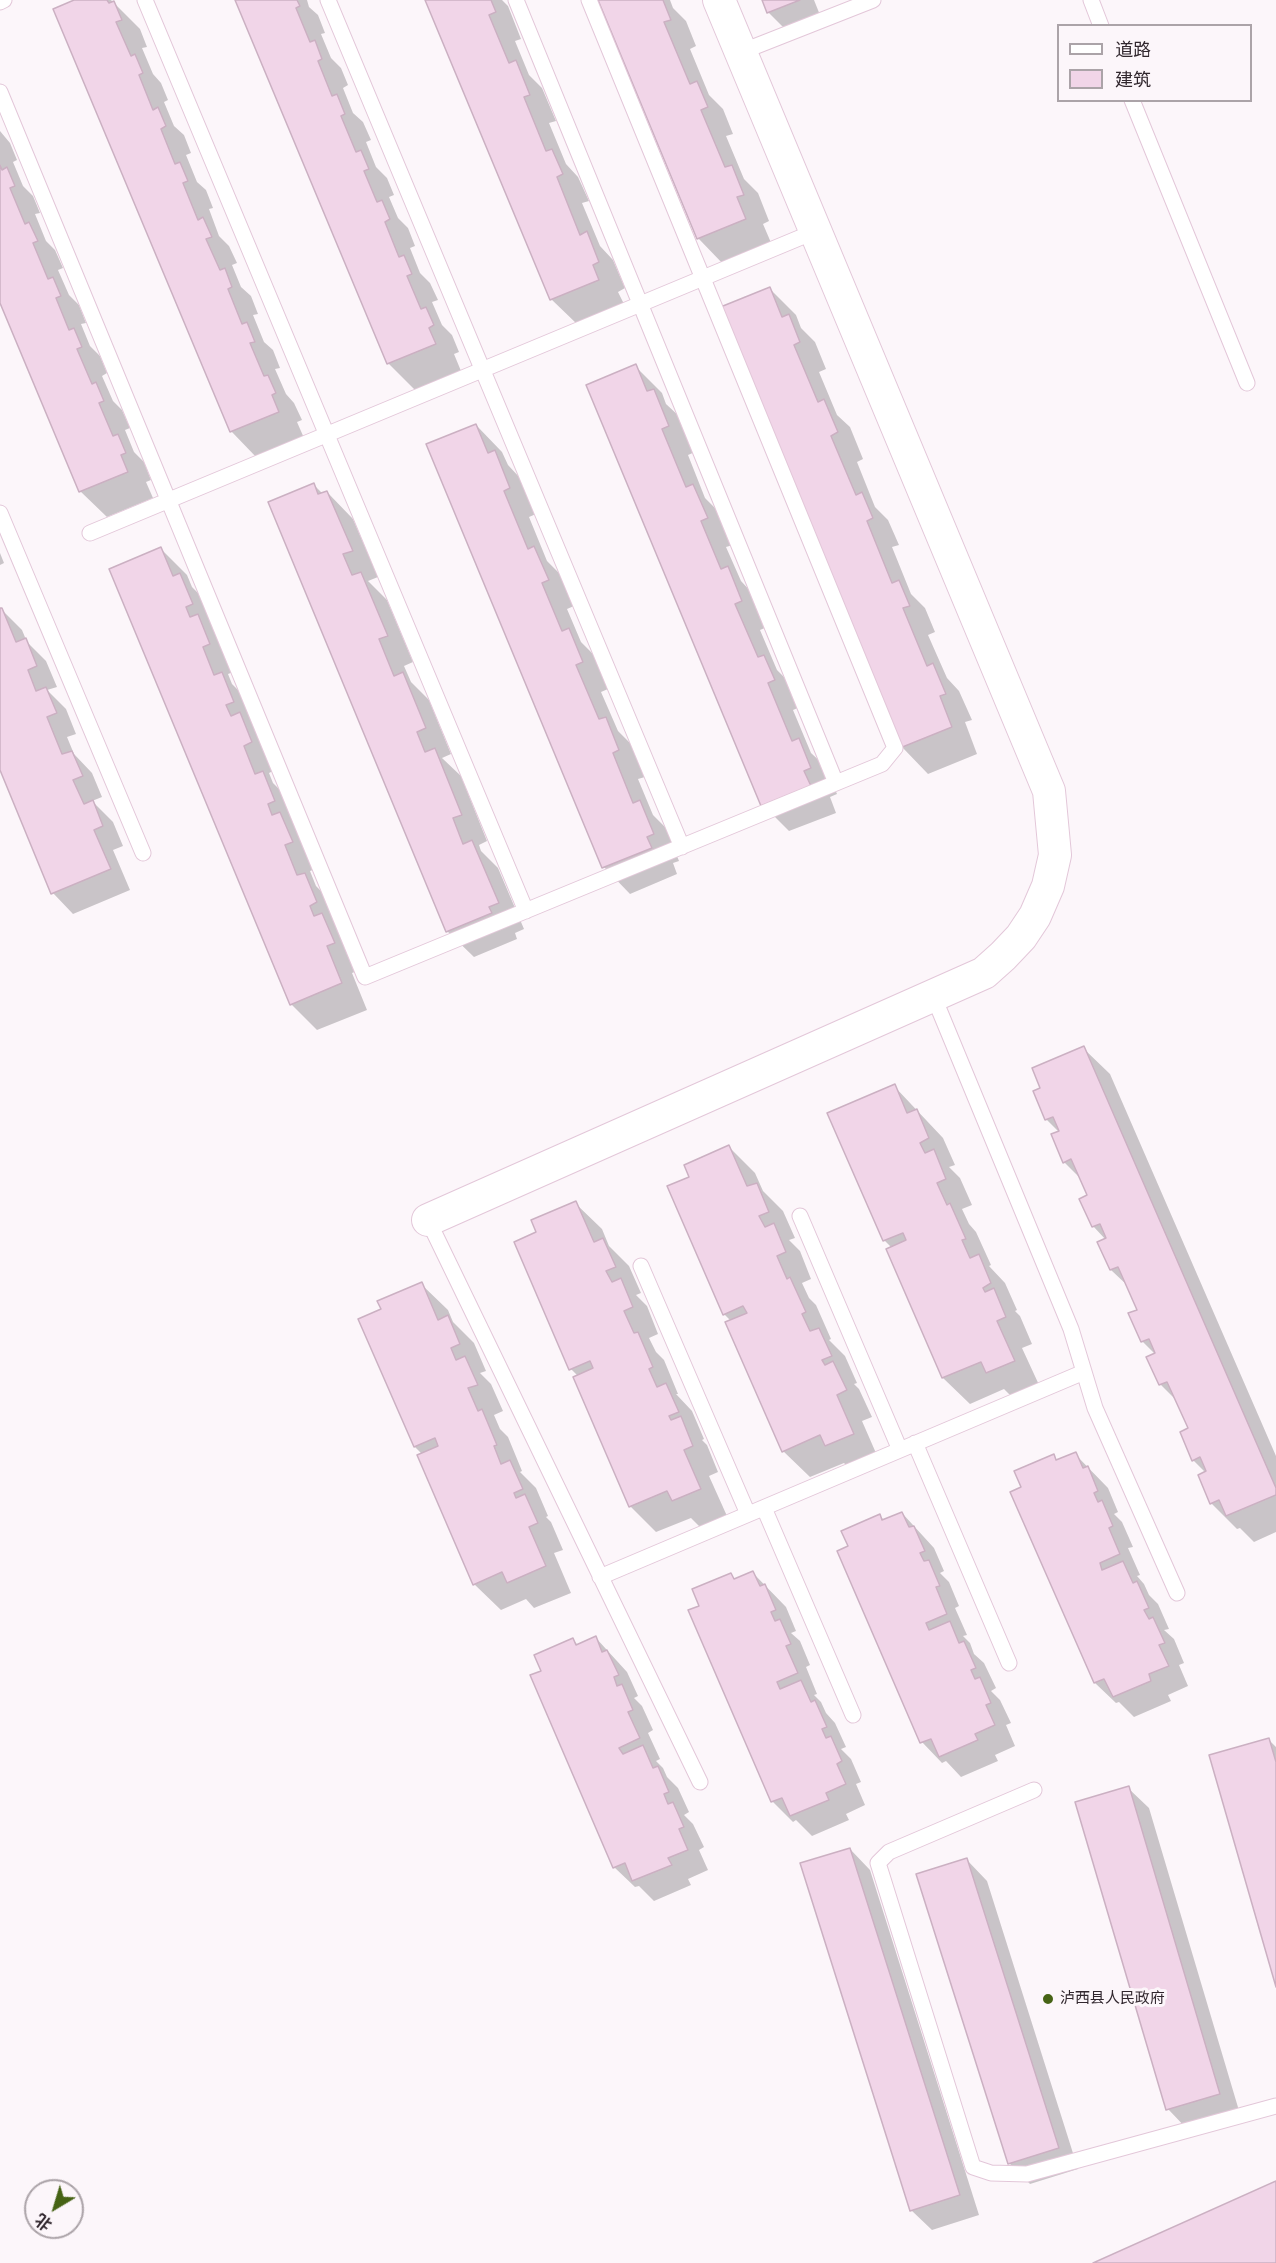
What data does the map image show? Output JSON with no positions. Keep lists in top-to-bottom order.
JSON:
{
  "places": ["泸西县人民政府"],
  "legend": ["道路", "建筑"],
  "north": "bottom left"
}
